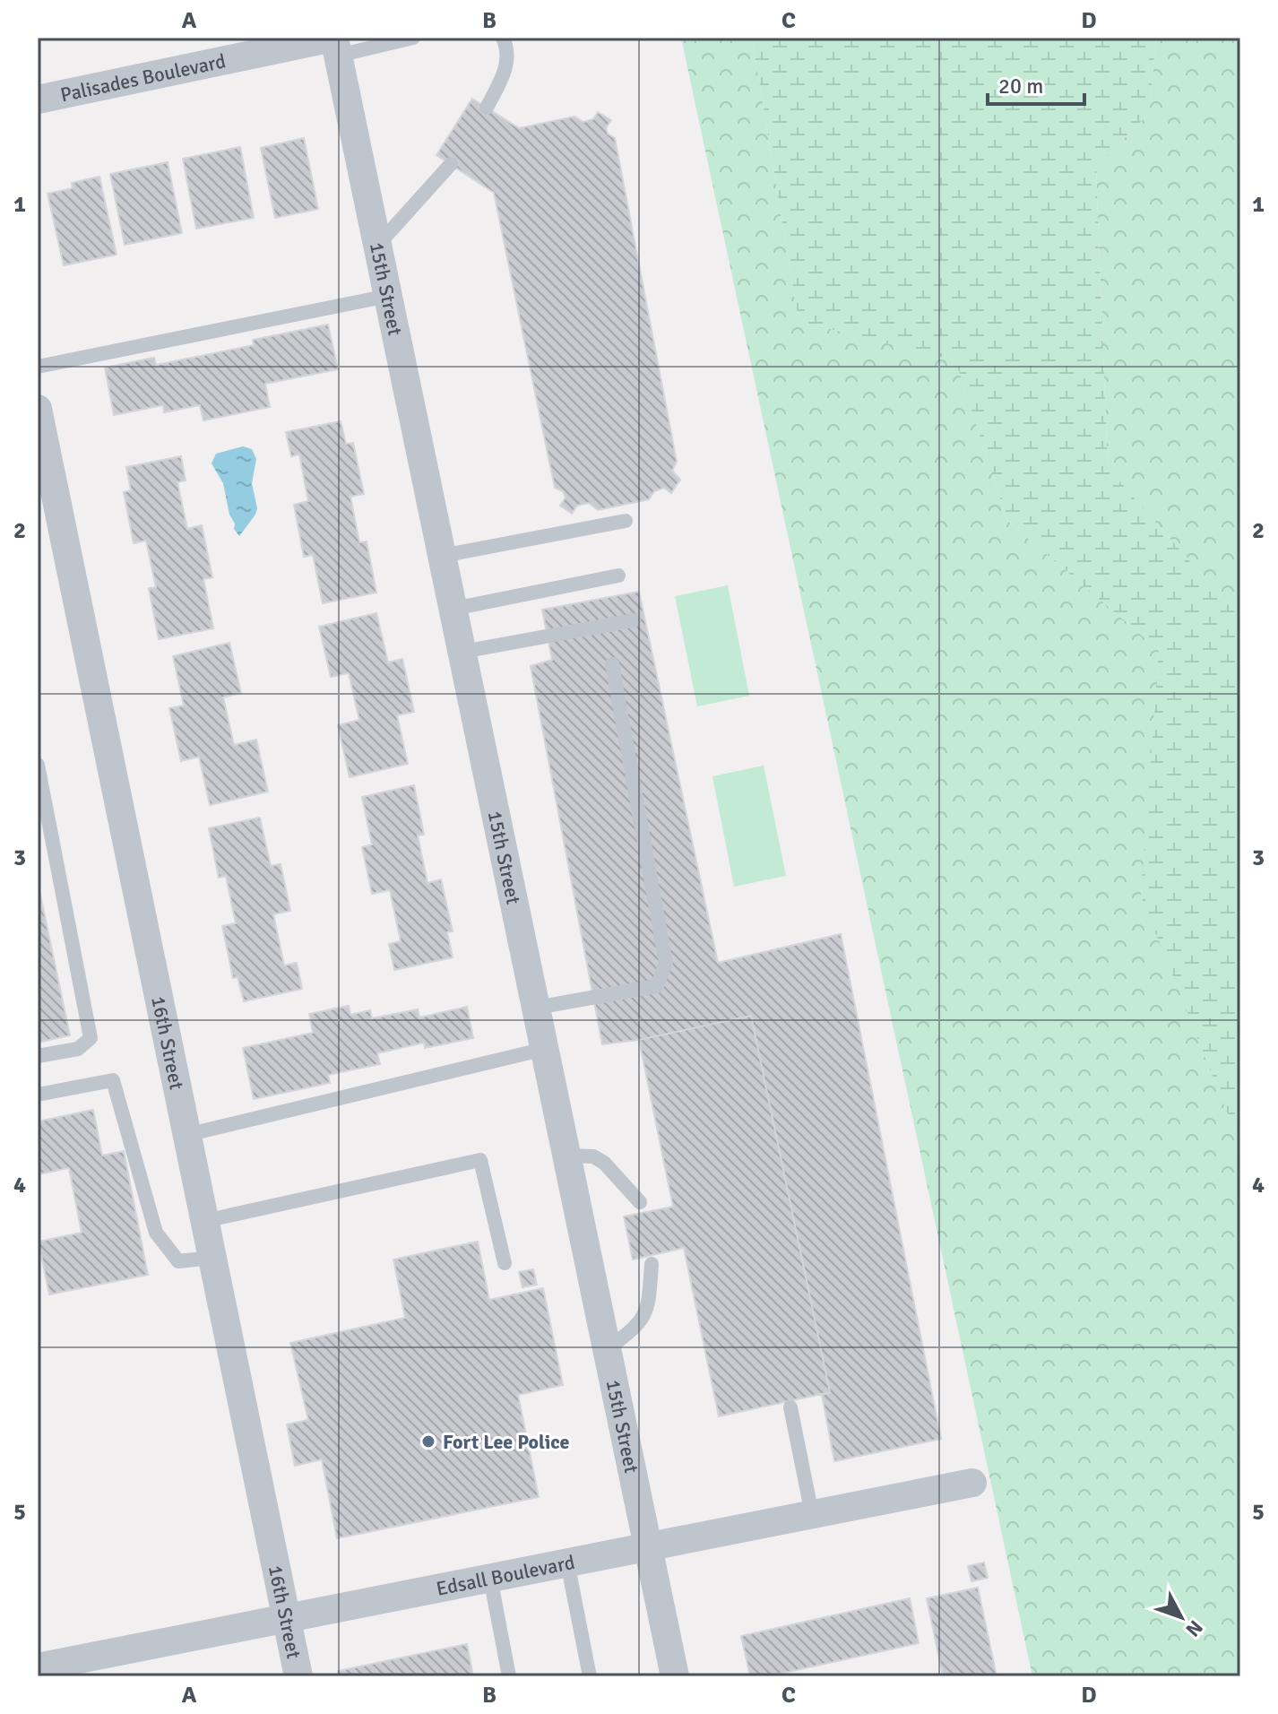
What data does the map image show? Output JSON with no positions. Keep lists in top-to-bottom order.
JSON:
{
  "streets": {
    "street": [
      "Palisades Boulevard",
      "15th Street",
      "16th Street",
      "Edsall Boulevard"
    ]
  },
  "crossings": [
    ["Palisades Boulevard", "15th Street"],
    ["15th Street", "Edsall Boulevard"],
    ["16th Street", "Edsall Boulevard"]
  ],
  "places": ["Fort Lee Police"],
  "scale_bar": "20 m",
  "north": "bottom right",
  "grid": {
    "columns": [
      "A",
      "B",
      "C",
      "D"
    ],
    "rows": [
      "1",
      "2",
      "3",
      "4",
      "5"
    ]
  }
}
